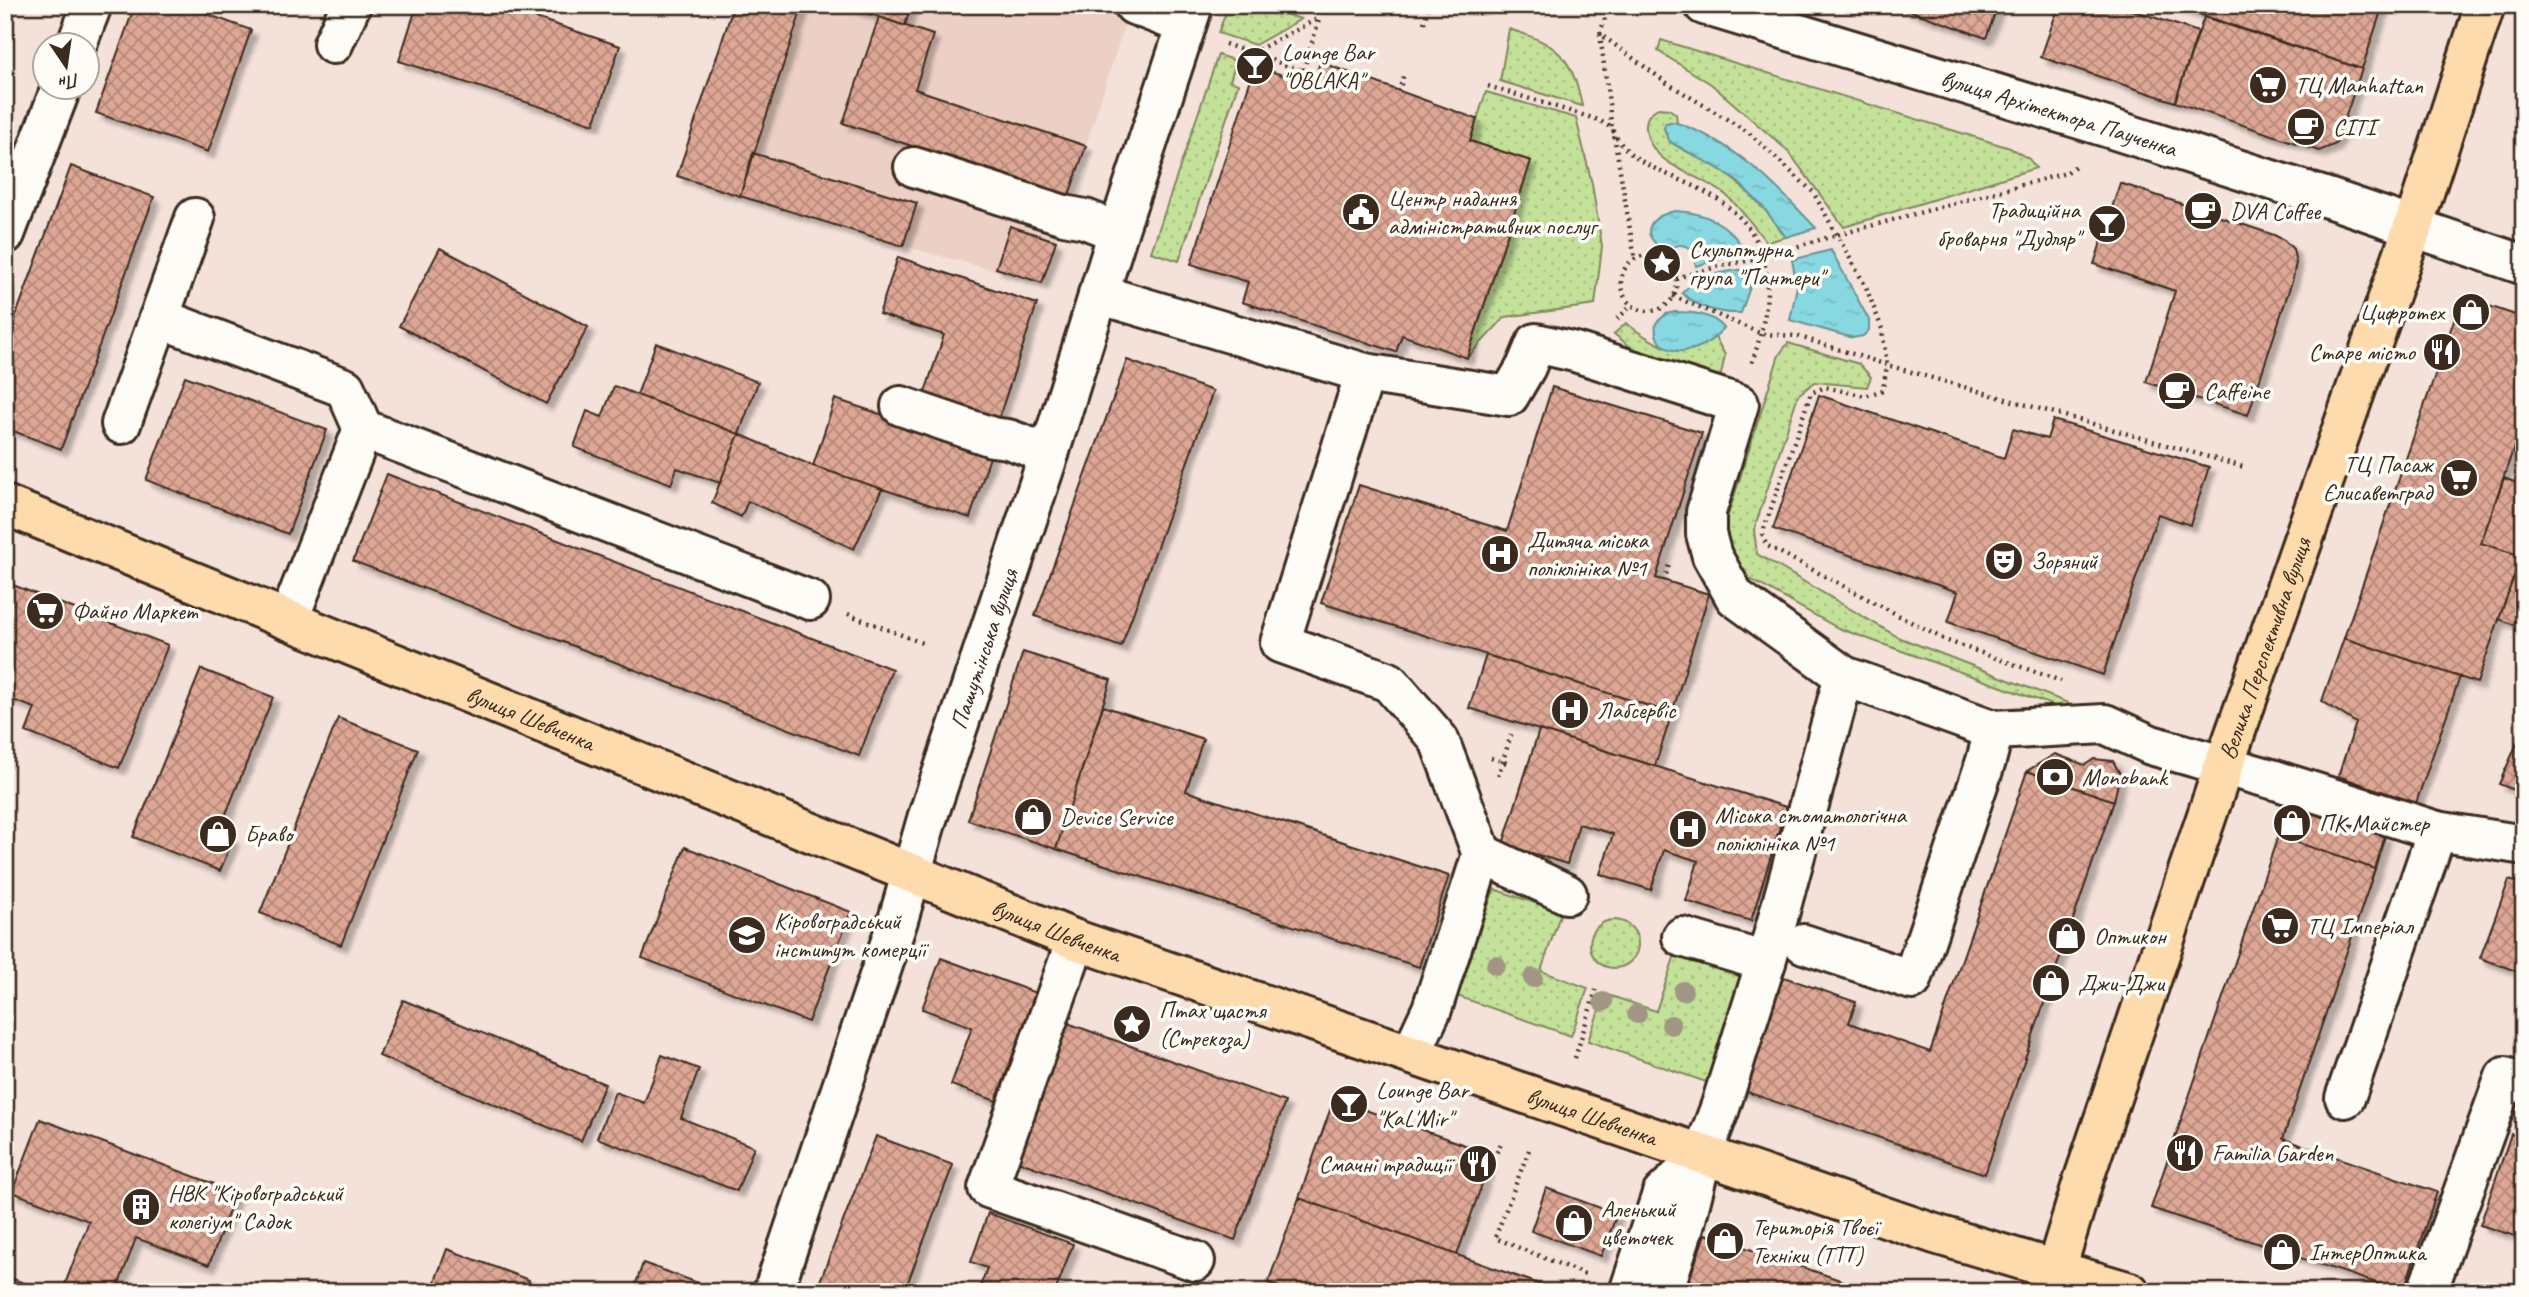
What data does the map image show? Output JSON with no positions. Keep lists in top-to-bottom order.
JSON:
{
  "streets": {
    "main road": ["Велика Перспективна вулиця", "вулиця Шевченка"],
    "street": ["вулиця Архітектора Паученка", "Пашутінська вулиця"]
  },
  "crossings": [
    ["вулиця Архітектора Паученка", "Велика Перспективна вулиця"],
    ["Велика Перспективна вулиця", "вулиця Шевченка"],
    ["Пашутінська вулиця", "вулиця Шевченка"]
  ],
  "places": {
    "bar": ["Lounge Bar \"OBLAKA\"", "Традиційна броварня \"Дудляр\"", "Lounge Bar \"KaL'Mir\""],
    "supermarket": [
      "ТЦ Manhattan",
      "ТЦ Пасаж Єлисаветград",
      "Файно Маркет",
      "ТЦ Імперіал"
    ],
    "cafe": ["СІТІ", "DVA Coffee", "Сaffeine"],
    "public building": ["Центр надання адміністративних послуг"],
    "place": ["Скульптурна група \"Пантери\"", "Птах щастя (Стрекоза)"],
    "shop": [
      "Цифротех",
      "Device Service",
      "ПК Майстер",
      "Браво",
      "Оптикон",
      "Джи-Джи",
      "Аленький цветочек",
      "Територія Твоєї Техніки (ТТТ)",
      "ІнтерОптика"
    ],
    "restaurant": ["Старе місто", "Familia Garden", "Смачні традиції"],
    "hospital": ["Дитяча міська поліклініка №1", "Лабсервіс", "Міська стоматологічна поліклініка №1"],
    "theatre": ["Зоряний"],
    "bank": ["Monobank"],
    "school or university": ["Кіровоградський інститут комерції"],
    "building": ["НВК \"Кіровоградський колегіум\" Садок"]
  },
  "north": "bottom"
}
